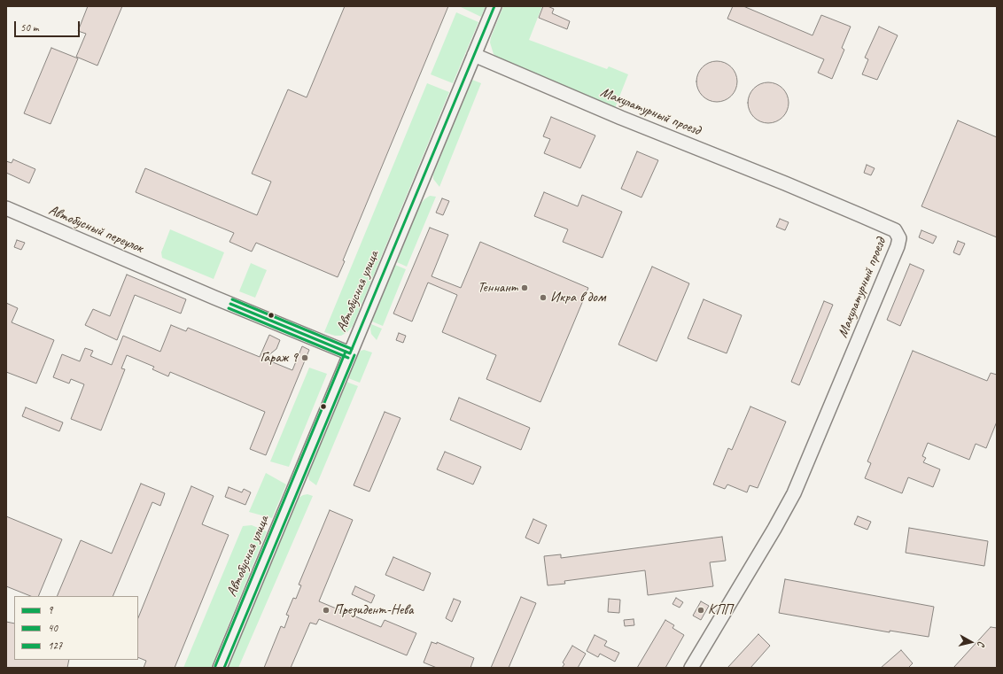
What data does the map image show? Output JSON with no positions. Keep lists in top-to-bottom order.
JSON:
{
  "streets": {
    "street": ["Макулатурный проезд", "Автобусный переулок", "Автобусная улица"]
  },
  "crossings": [
    ["Макулатурный проезд", "Автобусная улица"],
    ["Автобусный переулок", "Автобусная улица"]
  ],
  "places": [
    "Теннант",
    "Икра в дом",
    "Гараж 9",
    "Президент-Нева",
    "КПП"
  ],
  "lines": ["transit line 9", "transit line 127", "transit line 40"],
  "legend": ["9", "40", "127"],
  "scale_bar": "50 m",
  "north": "right"
}
